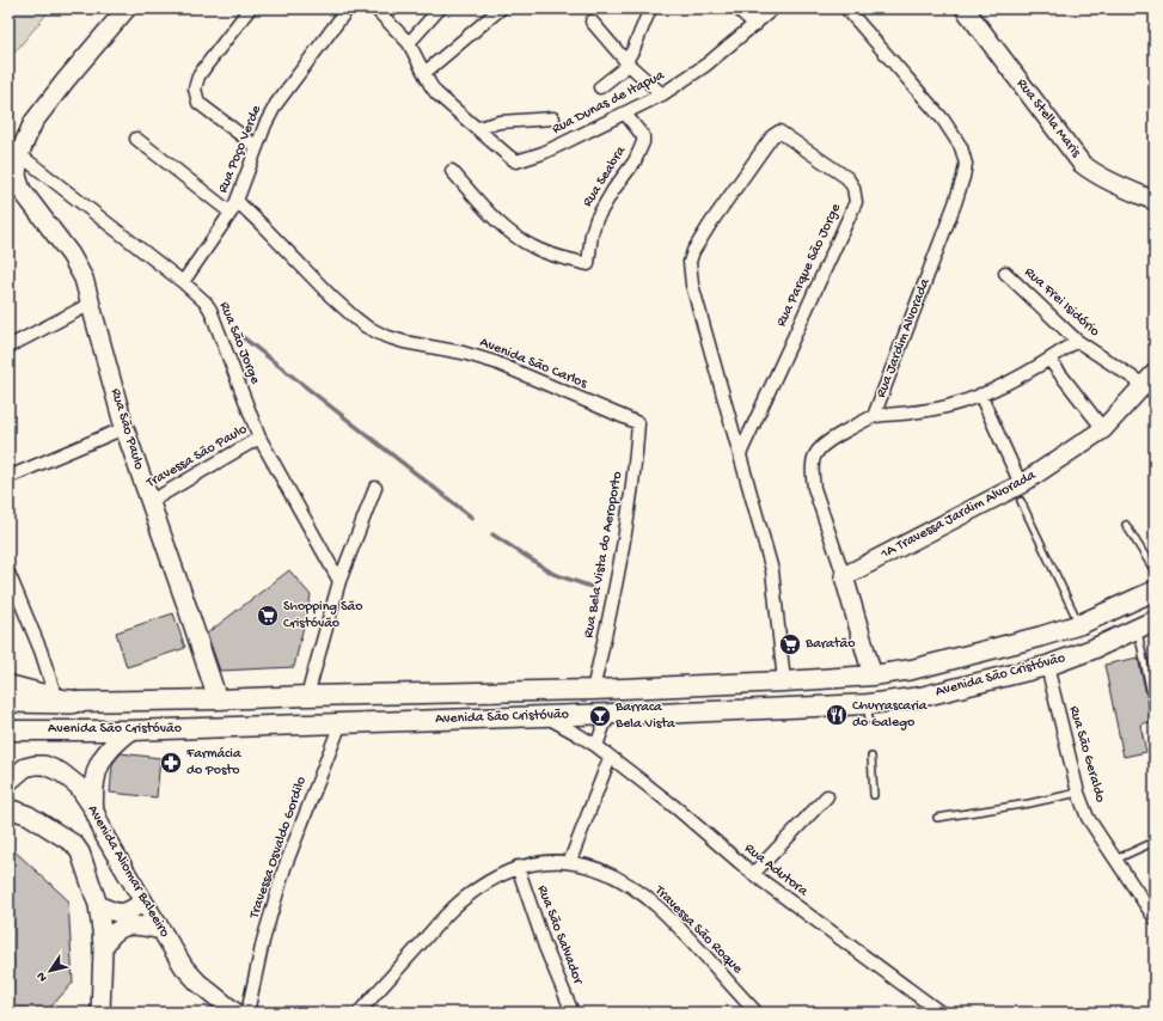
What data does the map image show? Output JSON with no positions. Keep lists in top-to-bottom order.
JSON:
{
  "streets": {
    "main road": ["Avenida São Cristóvão"],
    "street": [
      "Rua Dunas de Itapua",
      "Rua Stella Maris",
      "Rua Poço Verde",
      "Rua Seabra",
      "Rua Parque São Jorge",
      "Rua Frei Isidório",
      "Rua Jardim Alvorada",
      "Rua São Jorge",
      "Avenida São Carlos",
      "Rua São Paulo",
      "Travessa São Paulo",
      "1A Travessa Jardim Alvorada",
      "Rua Bela Vista do Aeroporto",
      "Rua São Geraldo",
      "Travessa Osvaldo Gordilo",
      "Rua Adutora",
      "Avenida Aliomar Baleeiro",
      "Travessa São Roque",
      "Rua São Salvador"
    ]
  },
  "crossings": [
    ["Rua Dunas de Itapua", "Rua Seabra"],
    ["Rua Poço Verde", "Rua São Jorge"],
    ["Rua Poço Verde", "Avenida São Carlos"],
    ["Rua Parque São Jorge", "Avenida São Cristóvão"],
    ["Rua Frei Isidório", "1A Travessa Jardim Alvorada"],
    ["Rua Jardim Alvorada", "1A Travessa Jardim Alvorada"],
    ["Rua Jardim Alvorada", "Avenida São Cristóvão"],
    ["Rua São Jorge", "Rua São Paulo"],
    ["Rua São Jorge", "Travessa São Paulo"],
    ["Avenida São Carlos", "Rua Bela Vista do Aeroporto"],
    ["Rua São Paulo", "Travessa São Paulo"],
    ["Rua São Paulo", "Avenida São Cristóvão"],
    ["Rua Bela Vista do Aeroporto", "Avenida São Cristóvão"],
    ["Avenida São Cristóvão", "Rua São Geraldo"],
    ["Avenida São Cristóvão", "Travessa Osvaldo Gordilo"],
    ["Avenida São Cristóvão", "Rua Adutora"],
    ["Travessa São Roque", "Rua São Salvador"]
  ],
  "places": {
    "supermarket": ["Shopping São Cristóvão", "Baratão"],
    "restaurant": ["Churrascaria do Galego"],
    "bar": ["Barraca Bela Vista"],
    "pharmacy": ["Farmácia do Posto"]
  },
  "north": "bottom left"
}
